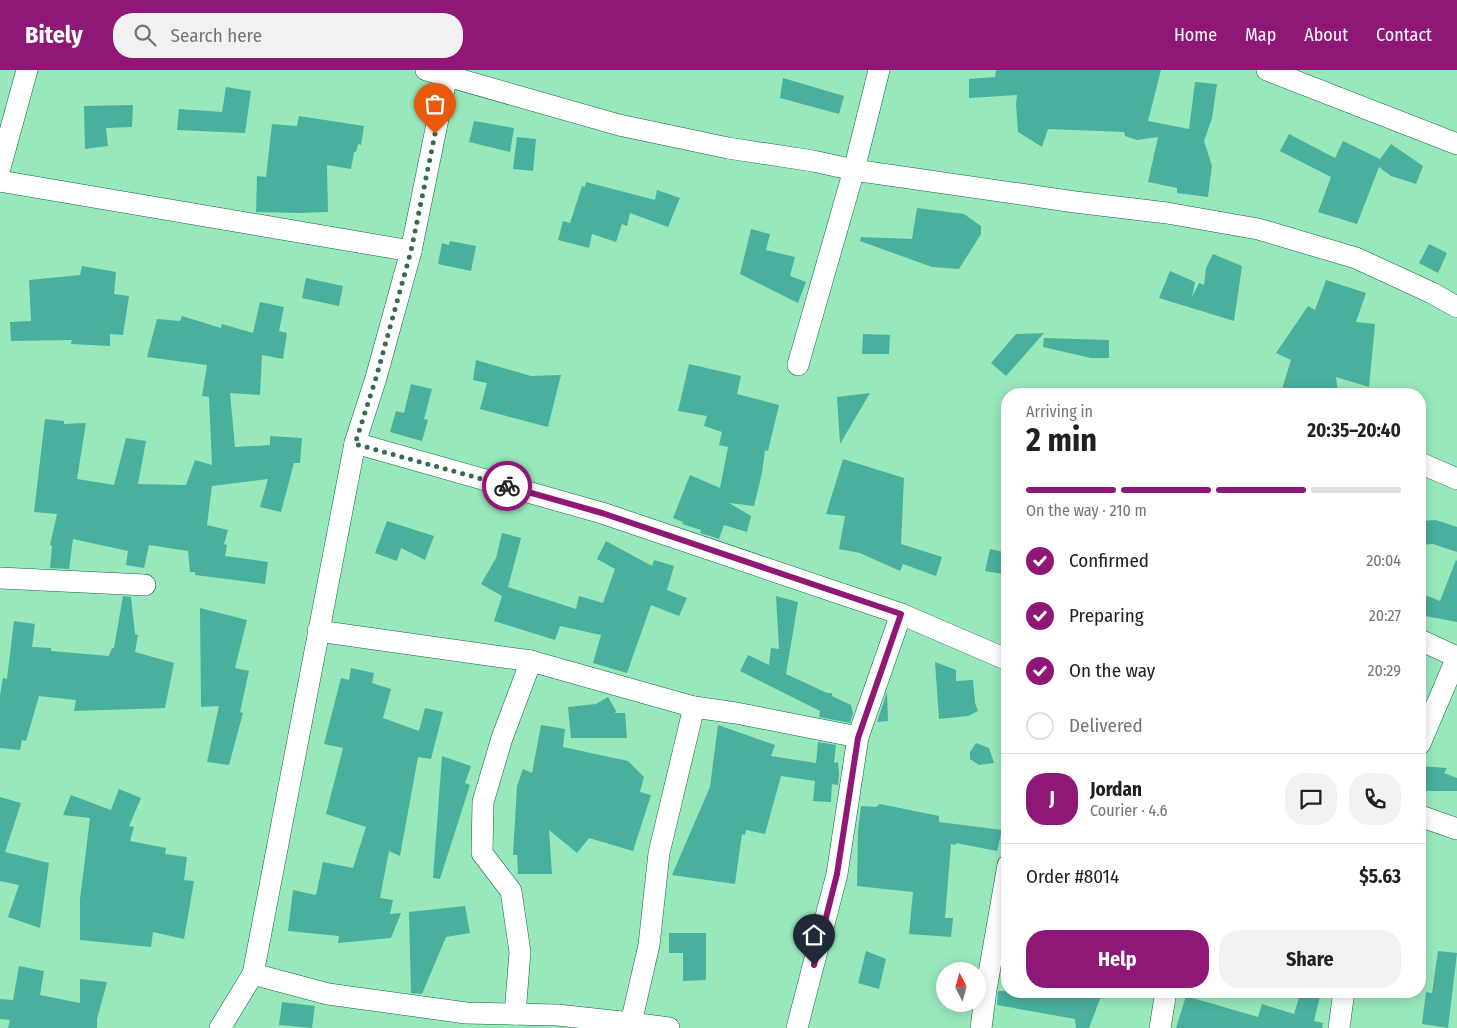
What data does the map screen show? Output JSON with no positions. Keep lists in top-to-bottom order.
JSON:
{
  "north": "top",
  "page": {
    "header": "Bitely",
    "search": "Search here",
    "nav": [
      "Home",
      "Map",
      "About",
      "Contact"
    ],
    "heading": ["2 min", "Arriving in", "20:35–20:40"],
    "panel": [
      "Jordan",
      "Courier · 4.6",
      "Order #8014",
      "$5.63"
    ],
    "bar": "On the way · 210 m",
    "list": [
      ["Confirmed", "20:04"],
      ["Preparing", "20:27"],
      ["On the way", "20:29"],
      "Delivered"
    ],
    "round": "J",
    "buttons": ["Help", "Share"]
  }
}
